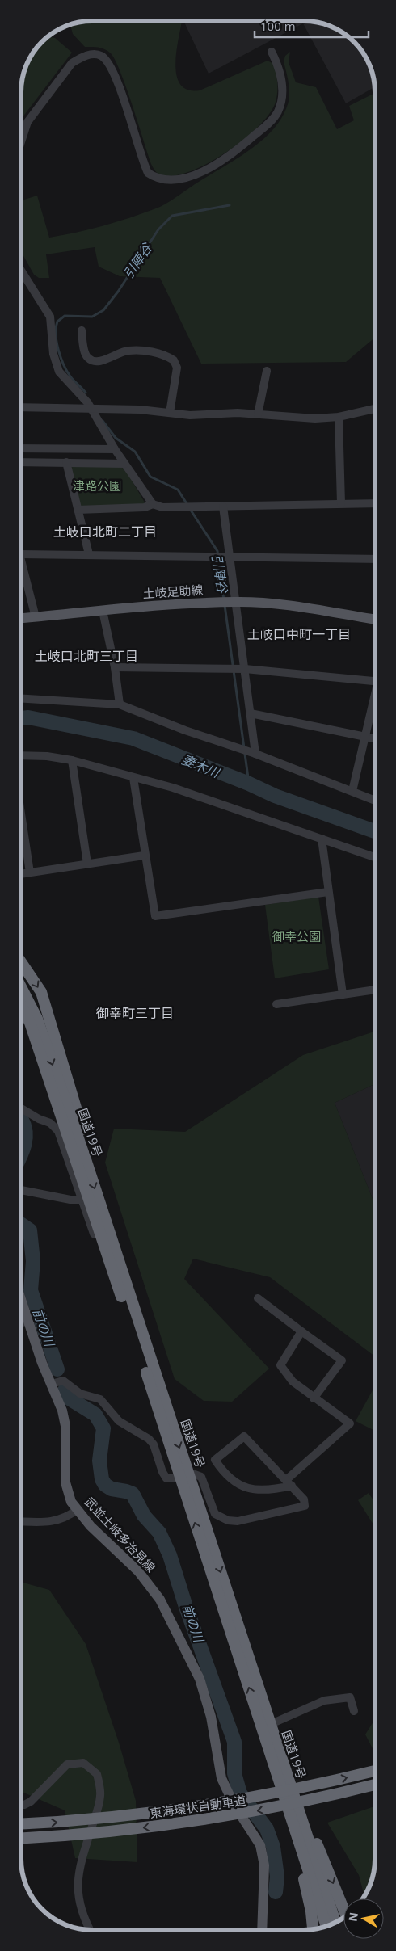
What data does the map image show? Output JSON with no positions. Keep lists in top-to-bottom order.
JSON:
{
  "streets": {
    "highway": ["国道19号", "東海環状自動車道"],
    "main road": ["土岐足助線", "武並土岐多治見線"]
  },
  "districts": [
    "土岐口北町二丁目",
    "土岐口中町一丁目",
    "土岐口北町三丁目",
    "御幸町三丁目"
  ],
  "water": ["引陣谷", "妻木川", "前の川"],
  "parks": ["津路公園", "御幸公園"],
  "scale_bar": "100 m",
  "north": "left"
}
